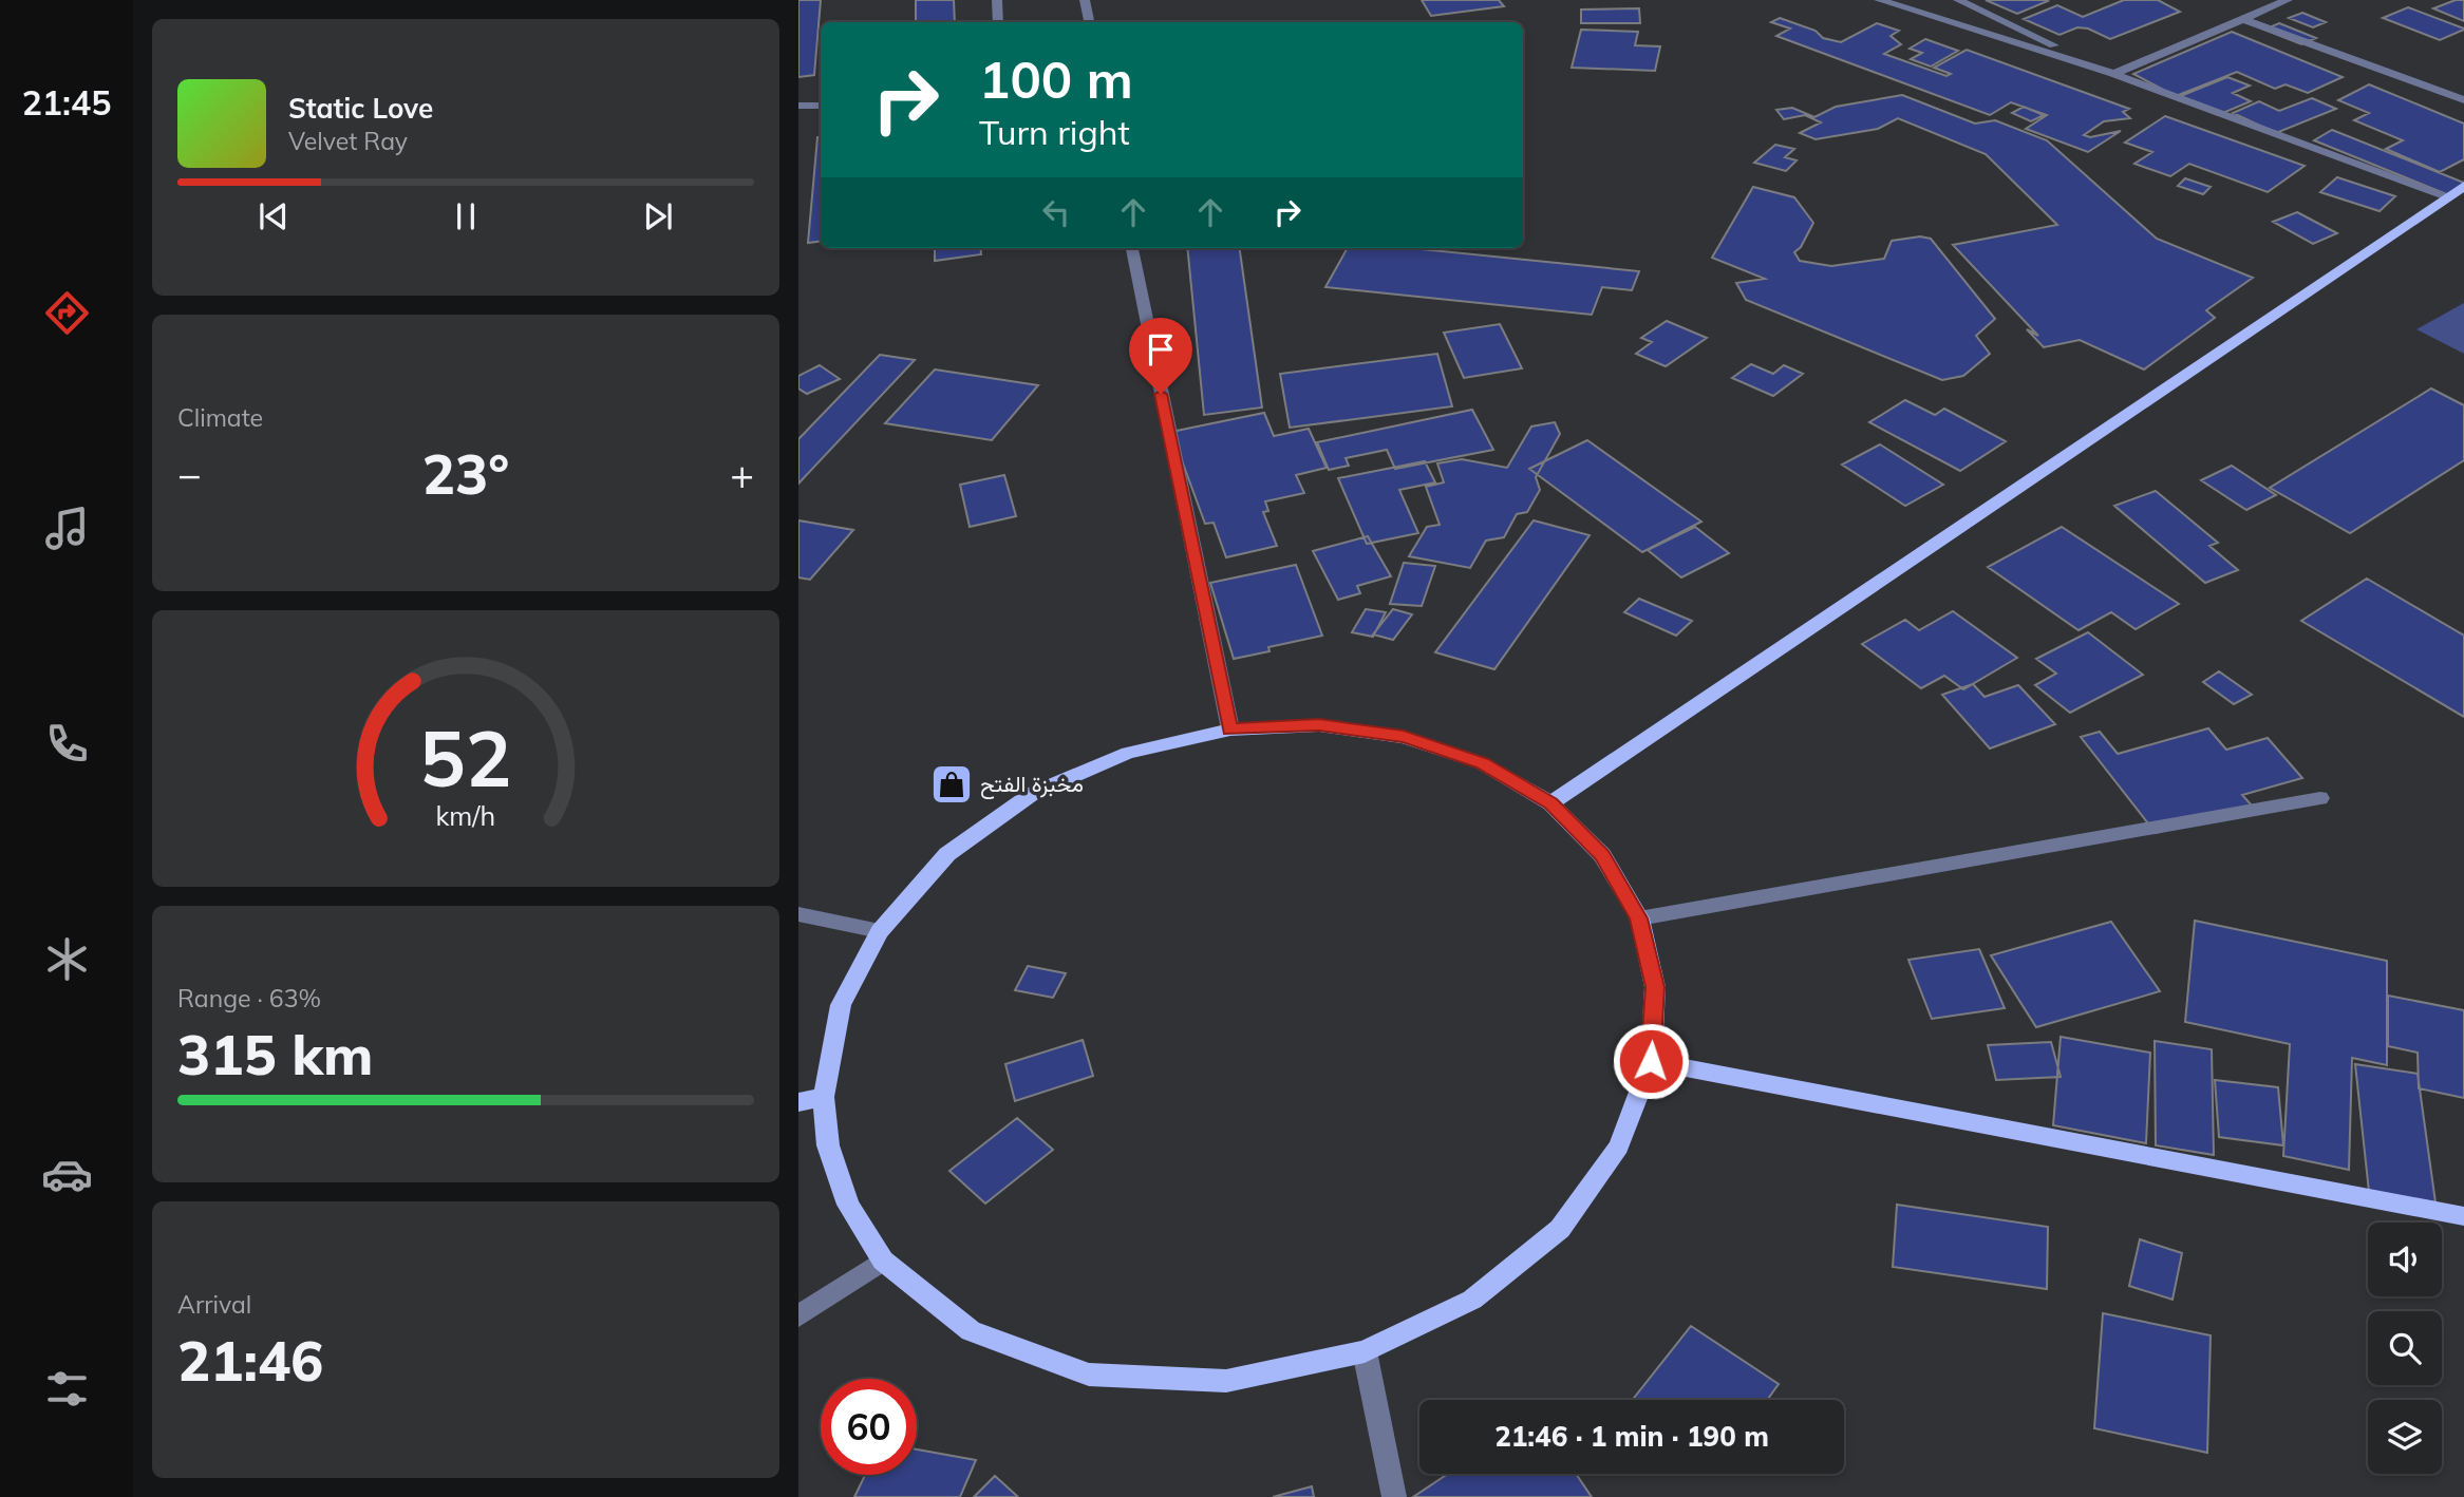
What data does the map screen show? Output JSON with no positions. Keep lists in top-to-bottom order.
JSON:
{
  "places": {
    "shop": ["مخبزة الفتح"]
  },
  "page": {
    "tabs": "21:45",
    "turn": ["100 m", "Turn right"],
    "song": ["Static Love", "Velvet Ray"],
    "tile": [
      "Climate",
      ["Range · 63%", "315 km"],
      ["Arrival", "21:46"]
    ],
    "heat": ["−", "23°", "+"],
    "limit": "60",
    "trip": "21:46 · 1 min · 190 m",
    "gauge": ["52", "km/h"]
  }
}
